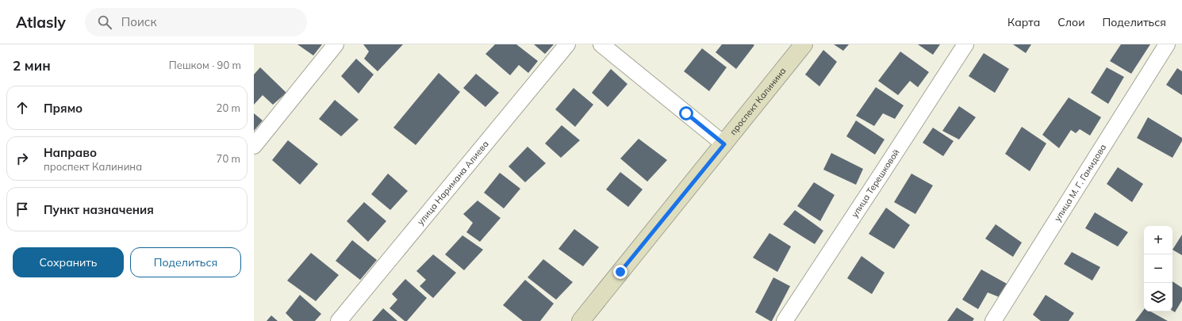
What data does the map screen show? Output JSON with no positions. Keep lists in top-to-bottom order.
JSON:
{
  "streets": {
    "street": [
      "проспект Калинина",
      "улица Наримана Алиева",
      "улица М. Г. Гамидова",
      "улица Терешковой"
    ]
  },
  "page": {
    "header": "Atlasly",
    "search": "Поиск",
    "nav": ["Карта", "Слои", "Поделиться"],
    "heading": ["2 мин", "Пешком · 90 m"],
    "list": [
      ["Прямо", "20 m"],
      ["Направо", "проспект Калинина", "70 m"],
      "Пункт назначения"
    ],
    "map_buttons": ["+", "−"],
    "buttons": ["Сохранить", "Поделиться"]
  }
}
